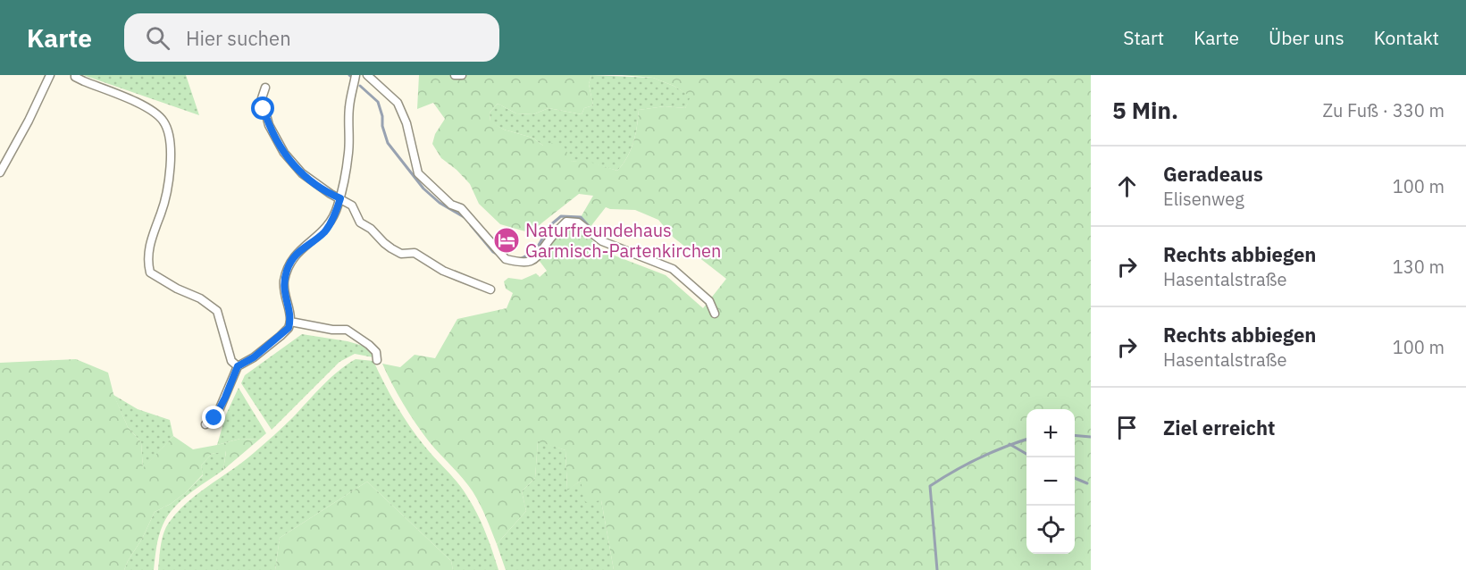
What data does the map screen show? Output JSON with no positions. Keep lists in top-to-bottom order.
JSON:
{
  "places": {
    "hotel": ["Naturfreundehaus Garmisch-Partenkirchen"]
  },
  "page": {
    "header": "Karte",
    "search": "Hier suchen",
    "nav": [
      "Start",
      "Karte",
      "Über uns",
      "Kontakt"
    ],
    "heading": ["5 Min.", "Zu Fuß · 330 m"],
    "list": [
      ["Geradeaus", "Elisenweg", "100 m"],
      ["Rechts abbiegen", "Hasentalstraße", "130 m"],
      ["Rechts abbiegen", "Hasentalstraße", "100 m"],
      "Ziel erreicht"
    ],
    "map_buttons": ["+", "−"]
  }
}
